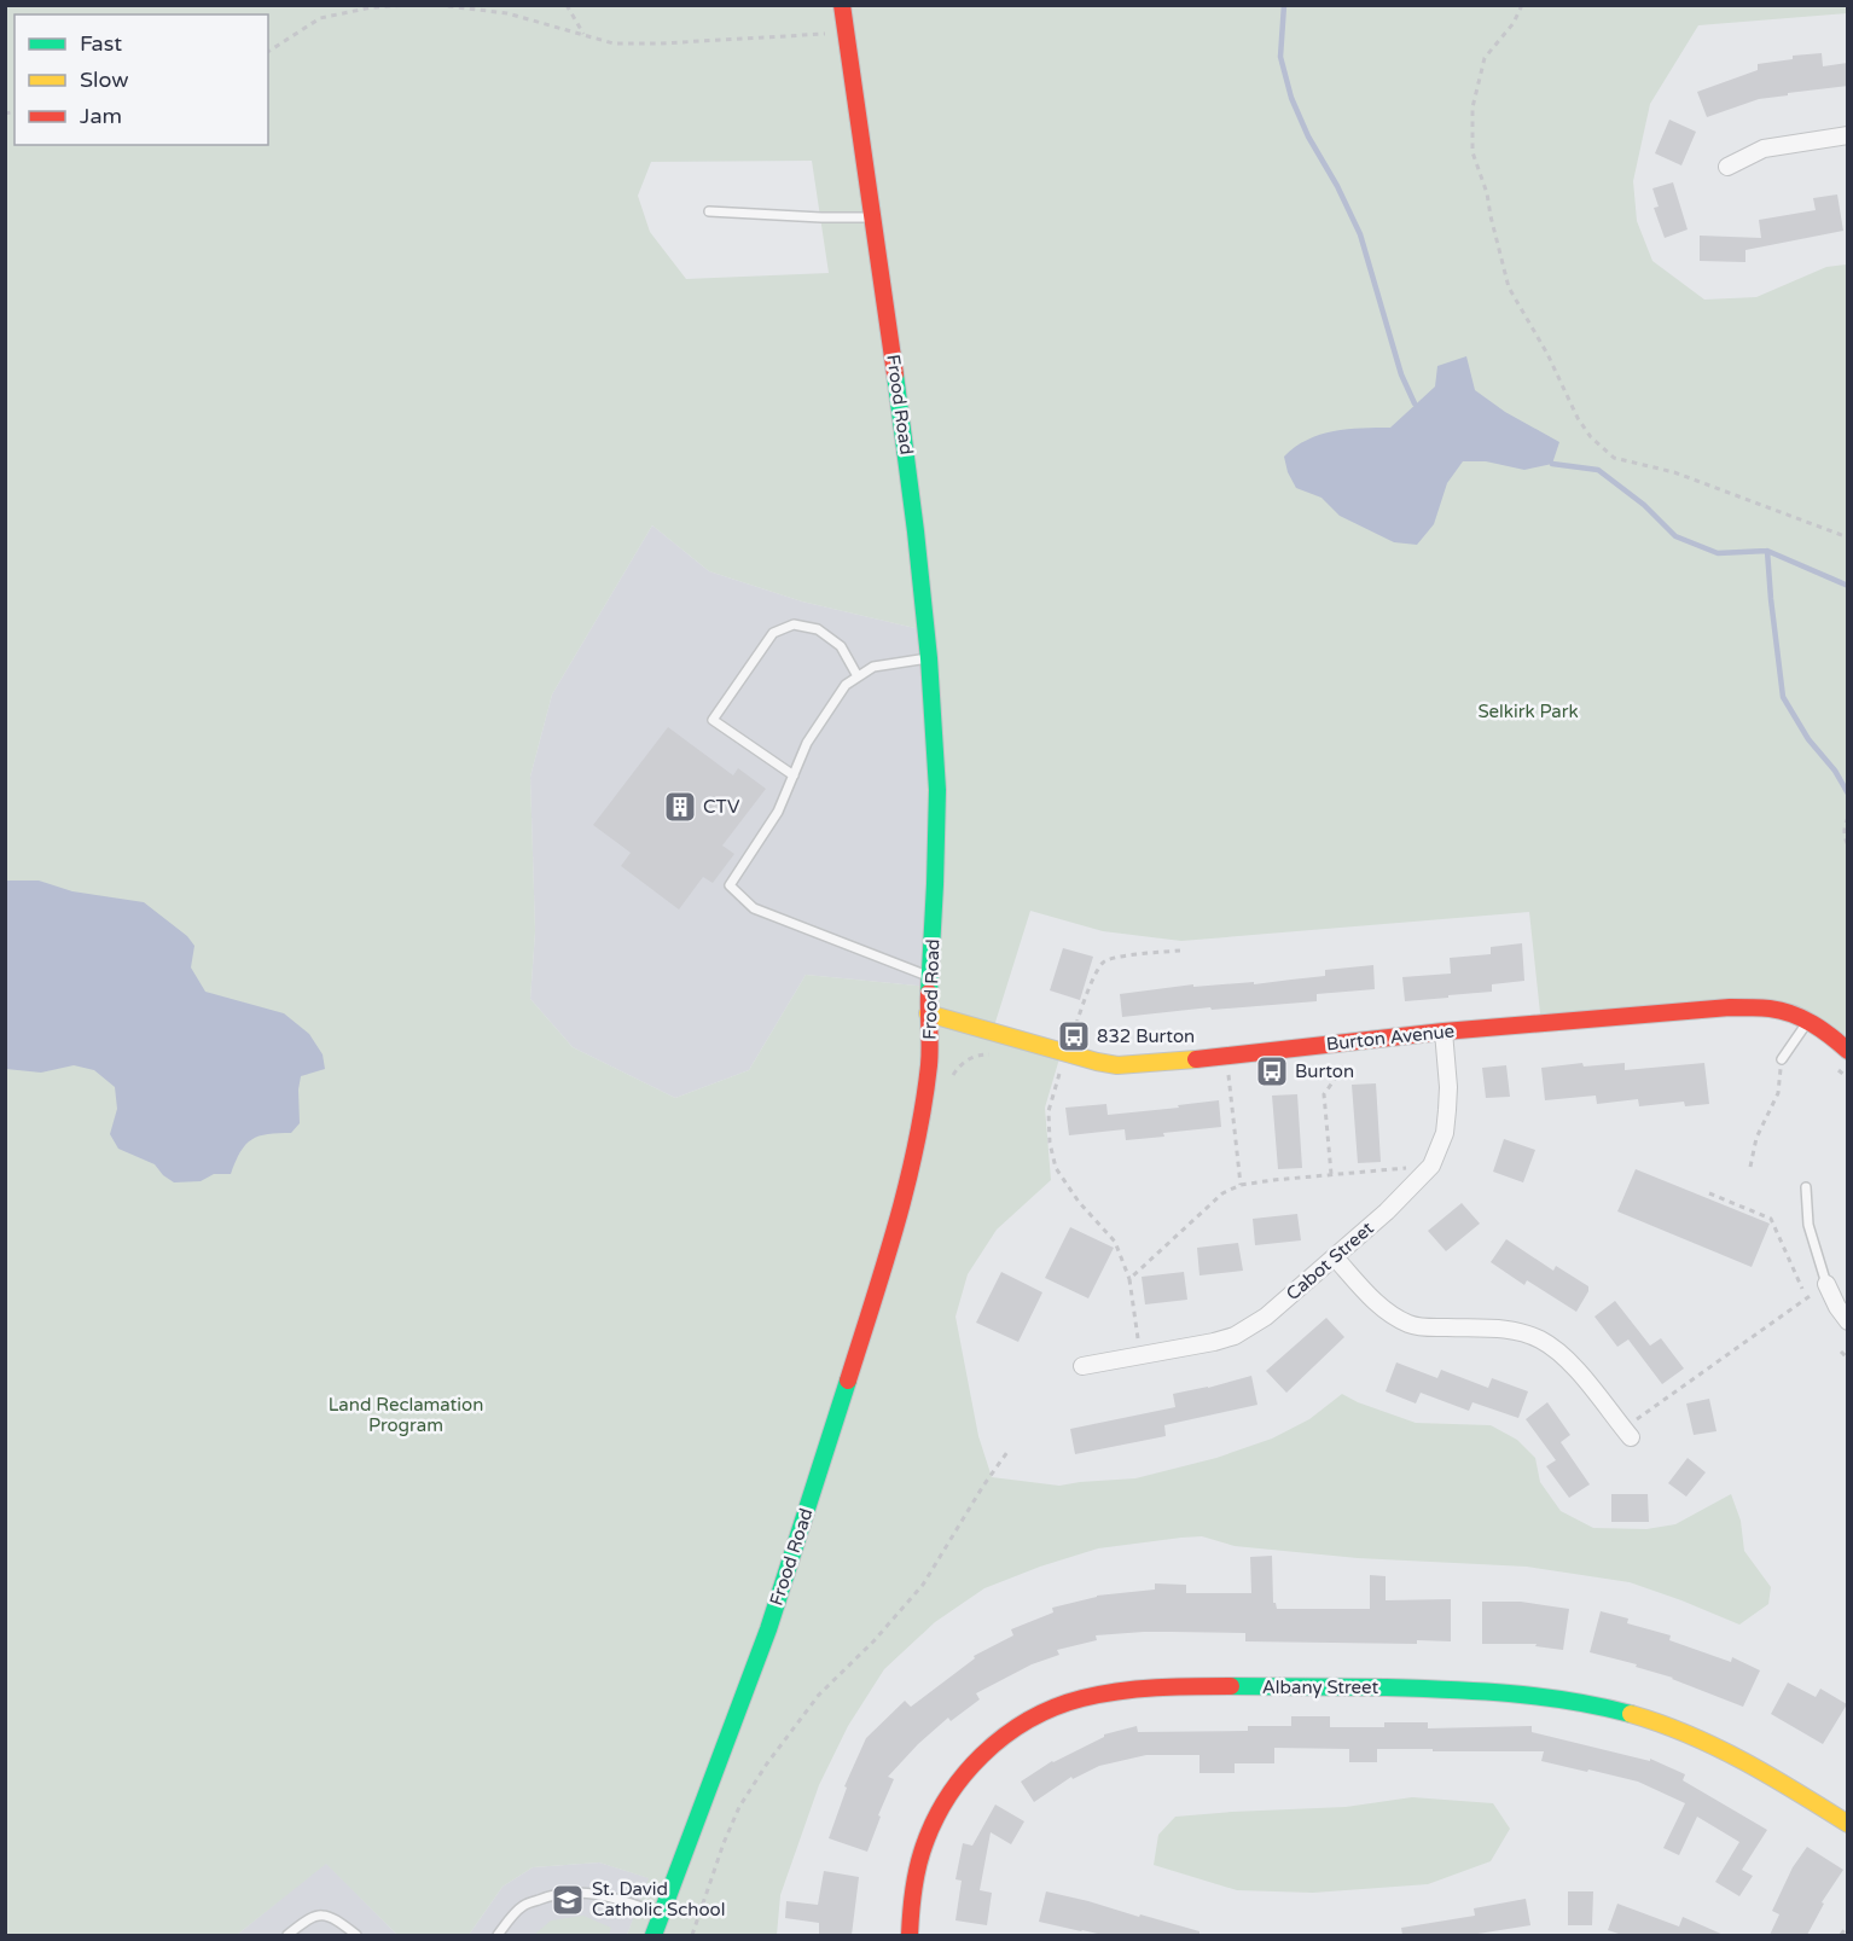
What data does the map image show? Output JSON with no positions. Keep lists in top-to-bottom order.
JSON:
{
  "streets": {
    "street": [
      "Frood Road",
      "Burton Avenue",
      "Cabot Street",
      "Albany Street"
    ]
  },
  "crossings": [
    ["Frood Road", "Burton Avenue"],
    ["Burton Avenue", "Cabot Street"]
  ],
  "parks": ["Selkirk Park", "Land Reclamation Program"],
  "places": {
    "building": ["CTV"],
    "bus stop": ["832 Burton", "Burton"],
    "school or university": ["St. David Catholic School"]
  },
  "legend": ["Fast", "Slow", "Jam"]
}
